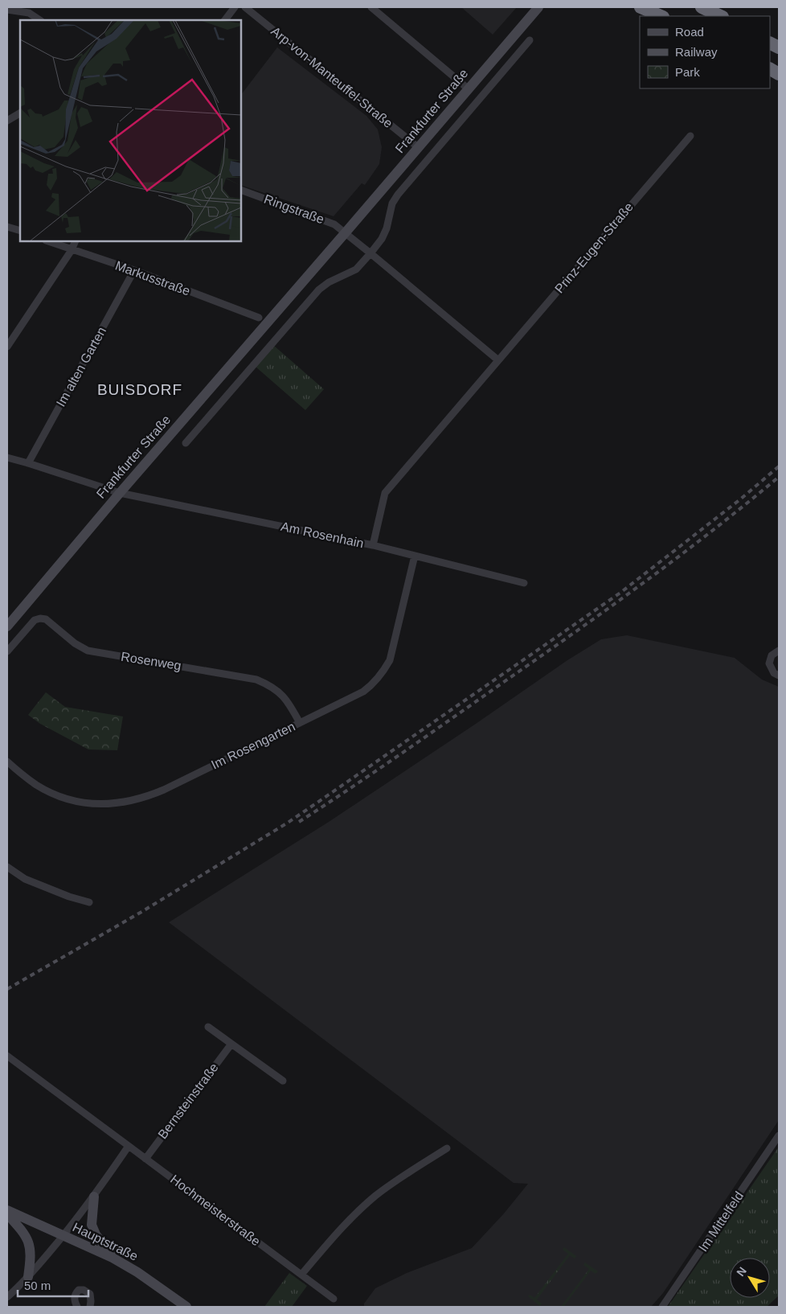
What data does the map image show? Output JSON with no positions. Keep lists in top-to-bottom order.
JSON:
{
  "streets": {
    "main road": ["Frankfurter Straße", "Hauptstraße"],
    "street": [
      "Arp-von-Manteuffel-Straße",
      "Ringstraße",
      "Prinz-Eugen-Straße",
      "Markusstraße",
      "Im alten Garten",
      "Am Rosenhain",
      "Rosenweg",
      "Im Rosengarten",
      "Bernsteinstraße",
      "Hochmeisterstraße",
      "Im Mittelfeld"
    ]
  },
  "crossings": [
    ["Arp-von-Manteuffel-Straße", "Frankfurter Straße"],
    ["Frankfurter Straße", "Ringstraße"],
    ["Frankfurter Straße", "Am Rosenhain"],
    ["Prinz-Eugen-Straße", "Am Rosenhain"],
    ["Markusstraße", "Im alten Garten"],
    ["Im alten Garten", "Am Rosenhain"],
    ["Am Rosenhain", "Im Rosengarten"],
    ["Rosenweg", "Im Rosengarten"],
    ["Bernsteinstraße", "Hochmeisterstraße"]
  ],
  "districts": ["BUISDORF"],
  "legend": ["Road", "Railway", "Park"],
  "scale_bar": "50 m",
  "north": "top left"
}
